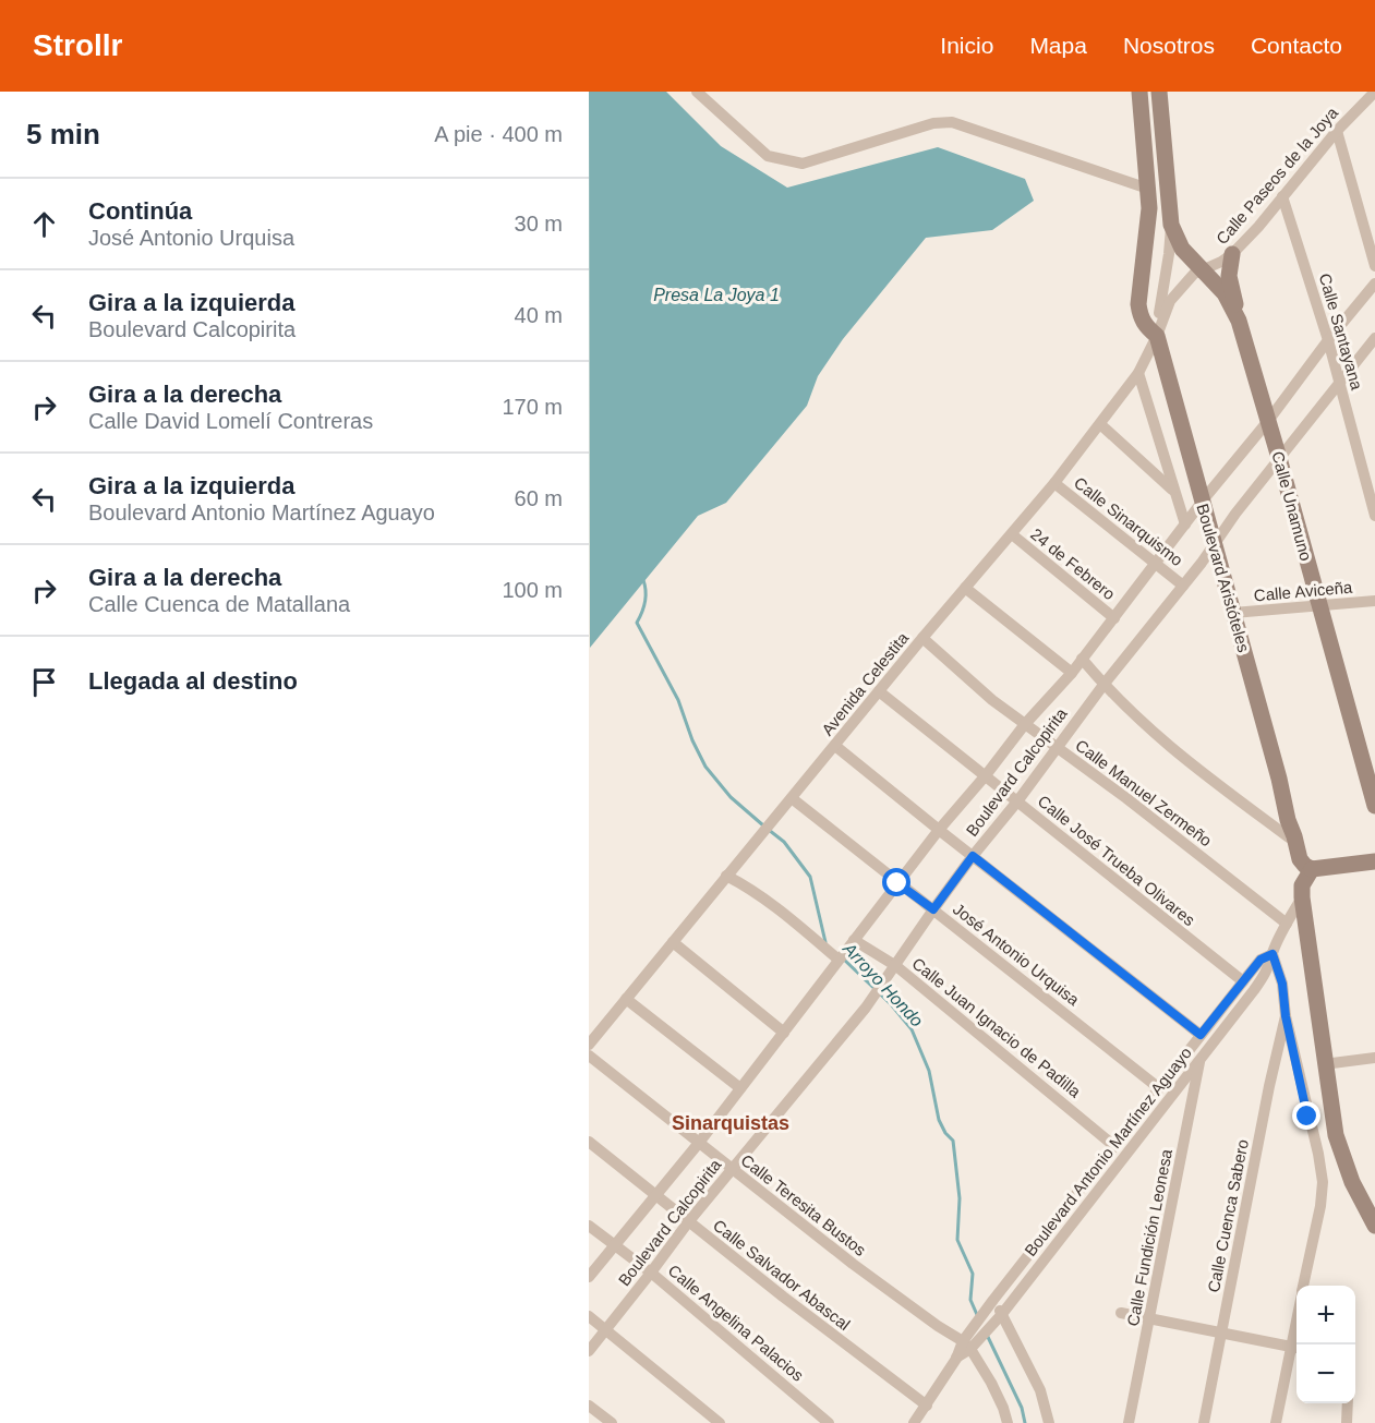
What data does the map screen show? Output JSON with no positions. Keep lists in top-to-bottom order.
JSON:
{
  "streets": {
    "street": [
      "Calle Paseos de la Joya",
      "Calle Santayana",
      "Calle Unamuno",
      "Calle Sinarquismo",
      "24 de Febrero",
      "Boulevard Aristóteles",
      "Calle Aviceña",
      "Avenida Celestita",
      "Boulevard Calcopirita",
      "Calle Manuel Zermeño",
      "Calle José Trueba Olivares",
      "José Antonio Urquisa",
      "Calle Juan Ignacio de Padilla",
      "Boulevard Antonio Martínez Aguayo",
      "Calle Teresita Bustos",
      "Calle Cuenca Sabero",
      "Calle Fundición Leonesa",
      "Calle Salvador Abascal",
      "Calle Angelina Palacios"
    ]
  },
  "crossings": [
    ["Calle Paseos de la Joya", "Calle Santayana"],
    ["Calle Paseos de la Joya", "Calle Unamuno"],
    ["Calle Paseos de la Joya", "Boulevard Aristóteles"],
    ["Calle Paseos de la Joya", "Avenida Celestita"],
    ["Calle Santayana", "Boulevard Calcopirita"],
    ["Calle Unamuno", "Boulevard Aristóteles"],
    ["Calle Unamuno", "Calle Aviceña"],
    ["Calle Unamuno", "Boulevard Calcopirita"],
    ["Calle Sinarquismo", "Avenida Celestita"],
    ["Calle Sinarquismo", "Boulevard Calcopirita"],
    ["24 de Febrero", "Avenida Celestita"],
    ["24 de Febrero", "Boulevard Calcopirita"],
    ["Boulevard Aristóteles", "Calle Aviceña"],
    ["Boulevard Aristóteles", "Avenida Celestita"],
    ["Boulevard Aristóteles", "Boulevard Calcopirita"],
    ["Boulevard Aristóteles", "Boulevard Antonio Martínez Aguayo"],
    ["Avenida Celestita", "Calle Manuel Zermeño"],
    ["Avenida Celestita", "Calle José Trueba Olivares"],
    ["Avenida Celestita", "José Antonio Urquisa"],
    ["Avenida Celestita", "Calle Juan Ignacio de Padilla"],
    ["Boulevard Calcopirita", "Calle Manuel Zermeño"],
    ["Boulevard Calcopirita", "Calle José Trueba Olivares"],
    ["Boulevard Calcopirita", "José Antonio Urquisa"],
    ["Boulevard Calcopirita", "Calle Juan Ignacio de Padilla"],
    ["Boulevard Calcopirita", "Calle Teresita Bustos"],
    ["Boulevard Calcopirita", "Calle Salvador Abascal"],
    ["Boulevard Calcopirita", "Calle Angelina Palacios"],
    ["Calle Manuel Zermeño", "Boulevard Antonio Martínez Aguayo"],
    ["Calle José Trueba Olivares", "Boulevard Antonio Martínez Aguayo"],
    ["José Antonio Urquisa", "Boulevard Antonio Martínez Aguayo"],
    ["Calle Juan Ignacio de Padilla", "Boulevard Antonio Martínez Aguayo"],
    ["Boulevard Antonio Martínez Aguayo", "Calle Teresita Bustos"],
    ["Boulevard Antonio Martínez Aguayo", "Calle Fundición Leonesa"],
    ["Boulevard Antonio Martínez Aguayo", "Calle Salvador Abascal"]
  ],
  "districts": ["Sinarquistas"],
  "water": ["Presa La Joya 1", "Arroyo Hondo"],
  "page": {
    "header": "Strollr",
    "nav": [
      "Inicio",
      "Mapa",
      "Nosotros",
      "Contacto"
    ],
    "heading": ["5 min", "A pie · 400 m"],
    "list": [
      ["Continúa", "José Antonio Urquisa", "30 m"],
      ["Gira a la izquierda", "Boulevard Calcopirita", "40 m"],
      ["Gira a la derecha", "Calle David Lomelí Contreras", "170 m"],
      ["Gira a la izquierda", "Boulevard Antonio Martínez Aguayo", "60 m"],
      ["Gira a la derecha", "Calle Cuenca de Matallana", "100 m"],
      "Llegada al destino"
    ],
    "map_buttons": ["+", "−"]
  }
}
